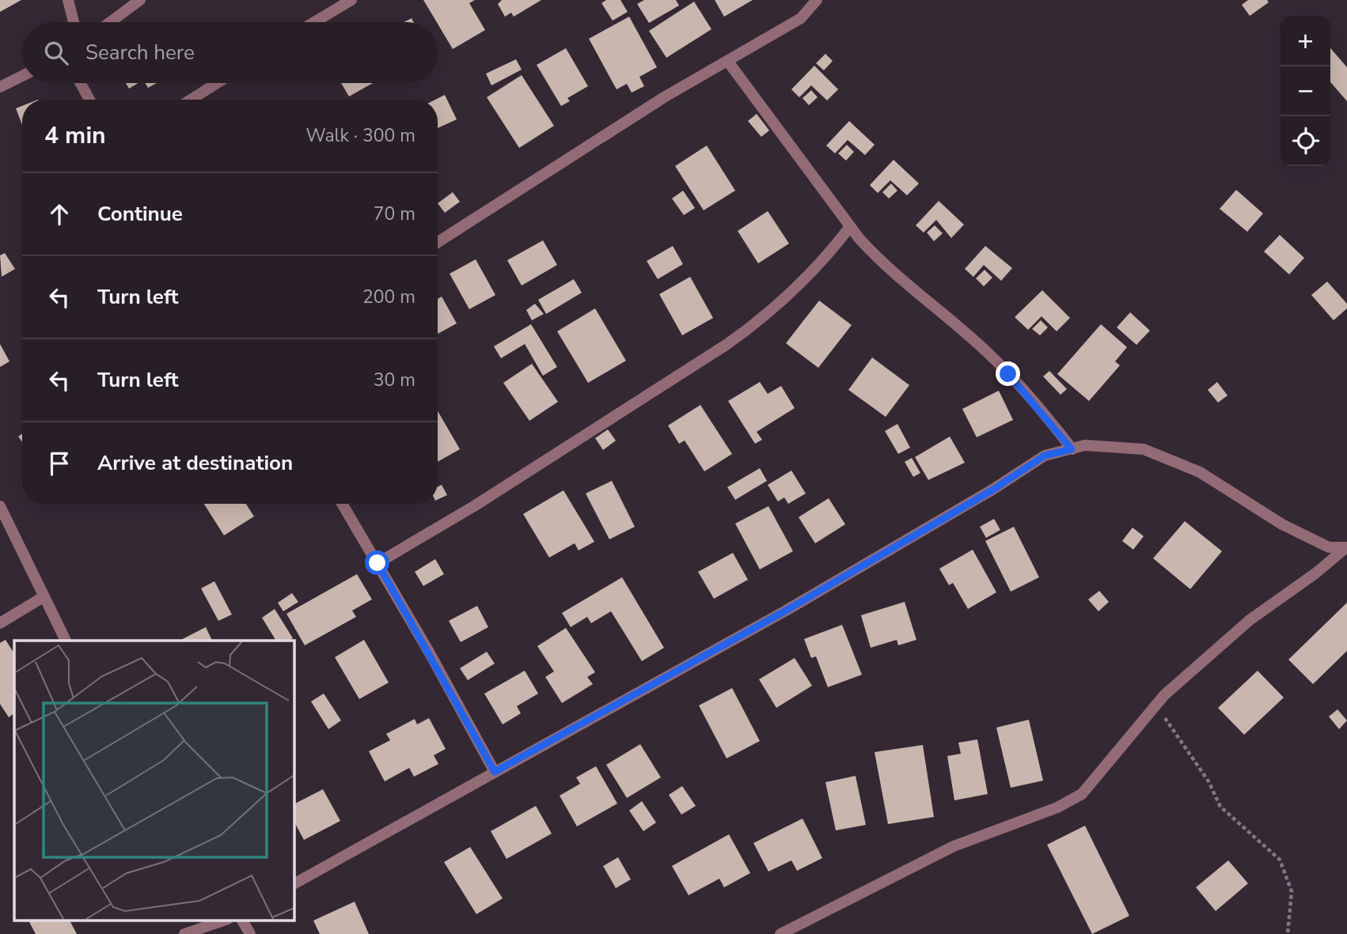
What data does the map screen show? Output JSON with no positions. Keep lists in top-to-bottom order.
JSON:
{
  "page": {
    "map_buttons": ["+", "−"],
    "search": "Search here",
    "heading": ["4 min", "Walk · 300 m"],
    "list": [
      ["Continue", "70 m"],
      ["Turn left", "200 m"],
      ["Turn left", "30 m"],
      "Arrive at destination"
    ]
  }
}
